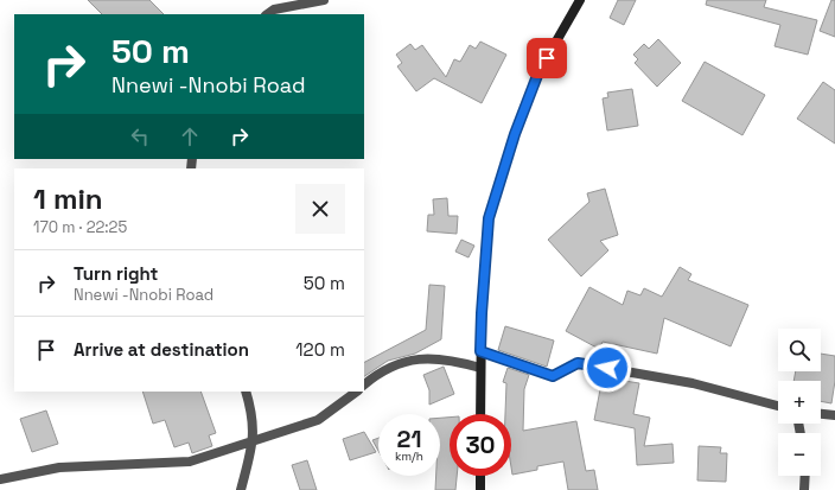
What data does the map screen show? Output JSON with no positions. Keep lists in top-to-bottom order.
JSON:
{
  "page": {
    "turn": ["50 m", "Nnewi -Nnobi Road"],
    "heading": ["1 min", "170 m · 22:25"],
    "list": [
      {
        "name": "Turn right",
        "note": "Nnewi -Nnobi Road",
        "value": "50 m"
      },
      {
        "name": "Arrive at destination",
        "value": "120 m"
      }
    ],
    "map_buttons": ["+", "−"],
    "speed": "21 km/h",
    "limit": "30"
  }
}
